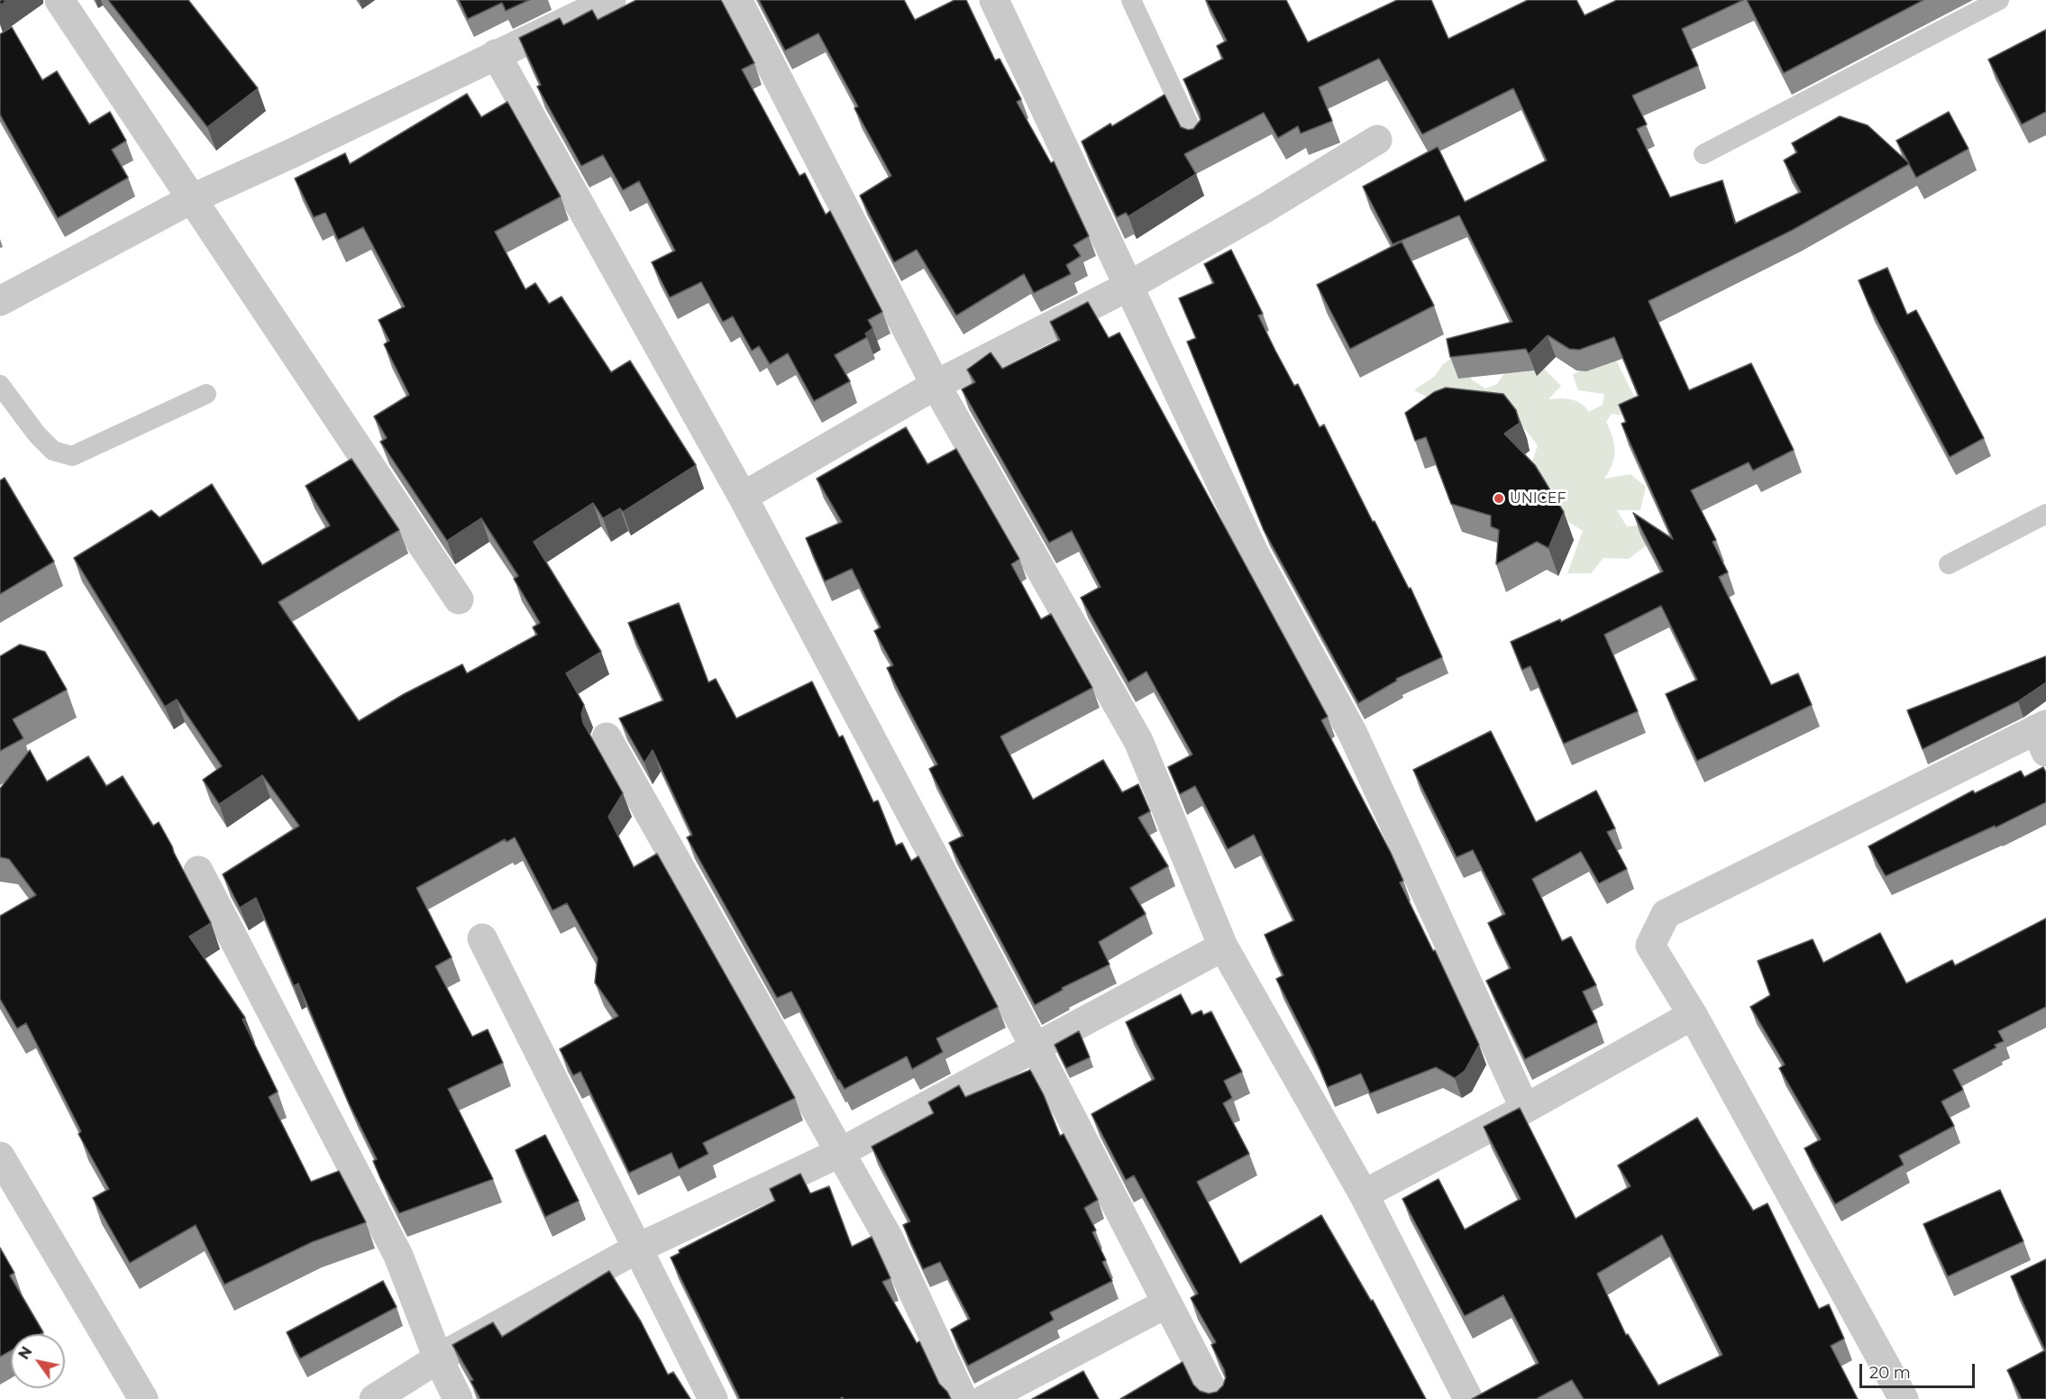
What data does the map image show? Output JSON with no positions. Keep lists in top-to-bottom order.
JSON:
{
  "places": ["UNICEF"],
  "scale_bar": "20 m",
  "north": "top left"
}
